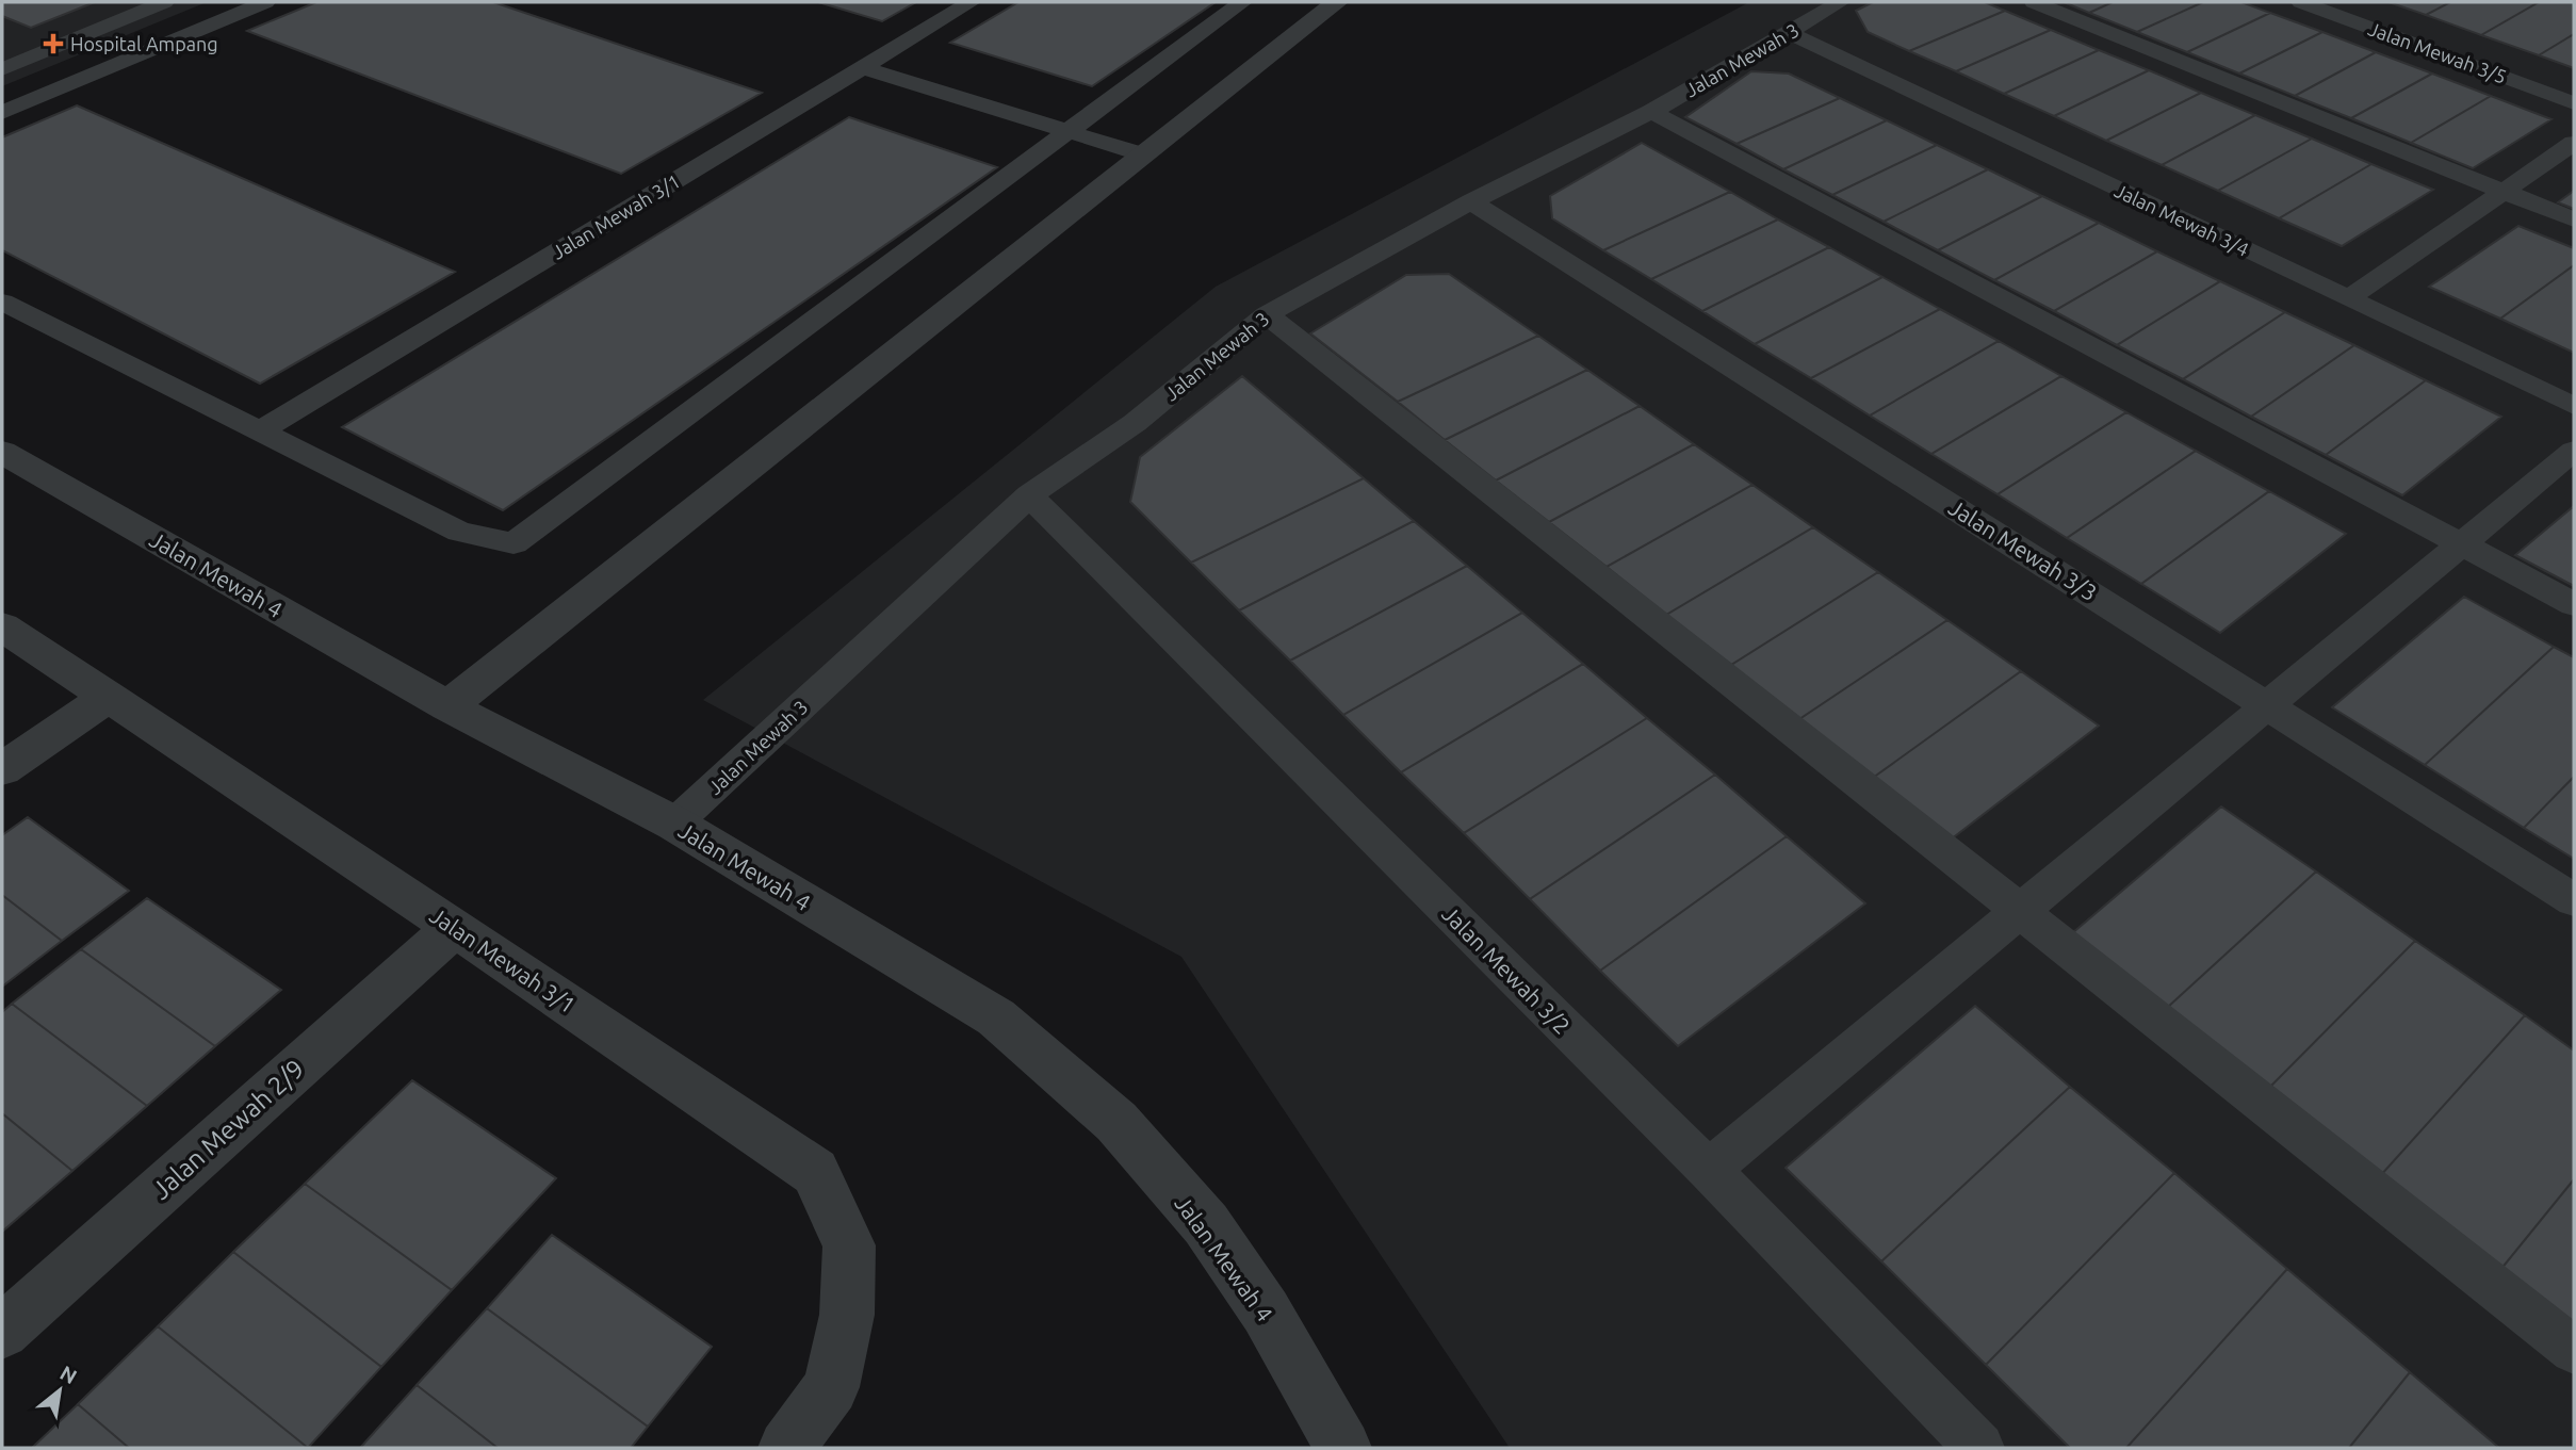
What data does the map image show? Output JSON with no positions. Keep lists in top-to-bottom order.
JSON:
{
  "streets": {
    "street": ["Jalan Mewah 3/1", "Jalan Mewah 4", "Jalan Mewah 2/9"],
    "lane": [
      "Jalan Mewah 3/5",
      "Jalan Mewah 3",
      "Jalan Mewah 3/4",
      "Jalan Mewah 3/3",
      "Jalan Mewah 3/2"
    ]
  },
  "crossings": [
    ["Jalan Mewah 3", "Jalan Mewah 3/4"],
    ["Jalan Mewah 3", "Jalan Mewah 3/3"],
    ["Jalan Mewah 3", "Jalan Mewah 4"],
    ["Jalan Mewah 3", "Jalan Mewah 3/2"],
    ["Jalan Mewah 3/1", "Jalan Mewah 2/9"]
  ],
  "places": {
    "health": ["Hospital Ampang"]
  },
  "north": "top right"
}
